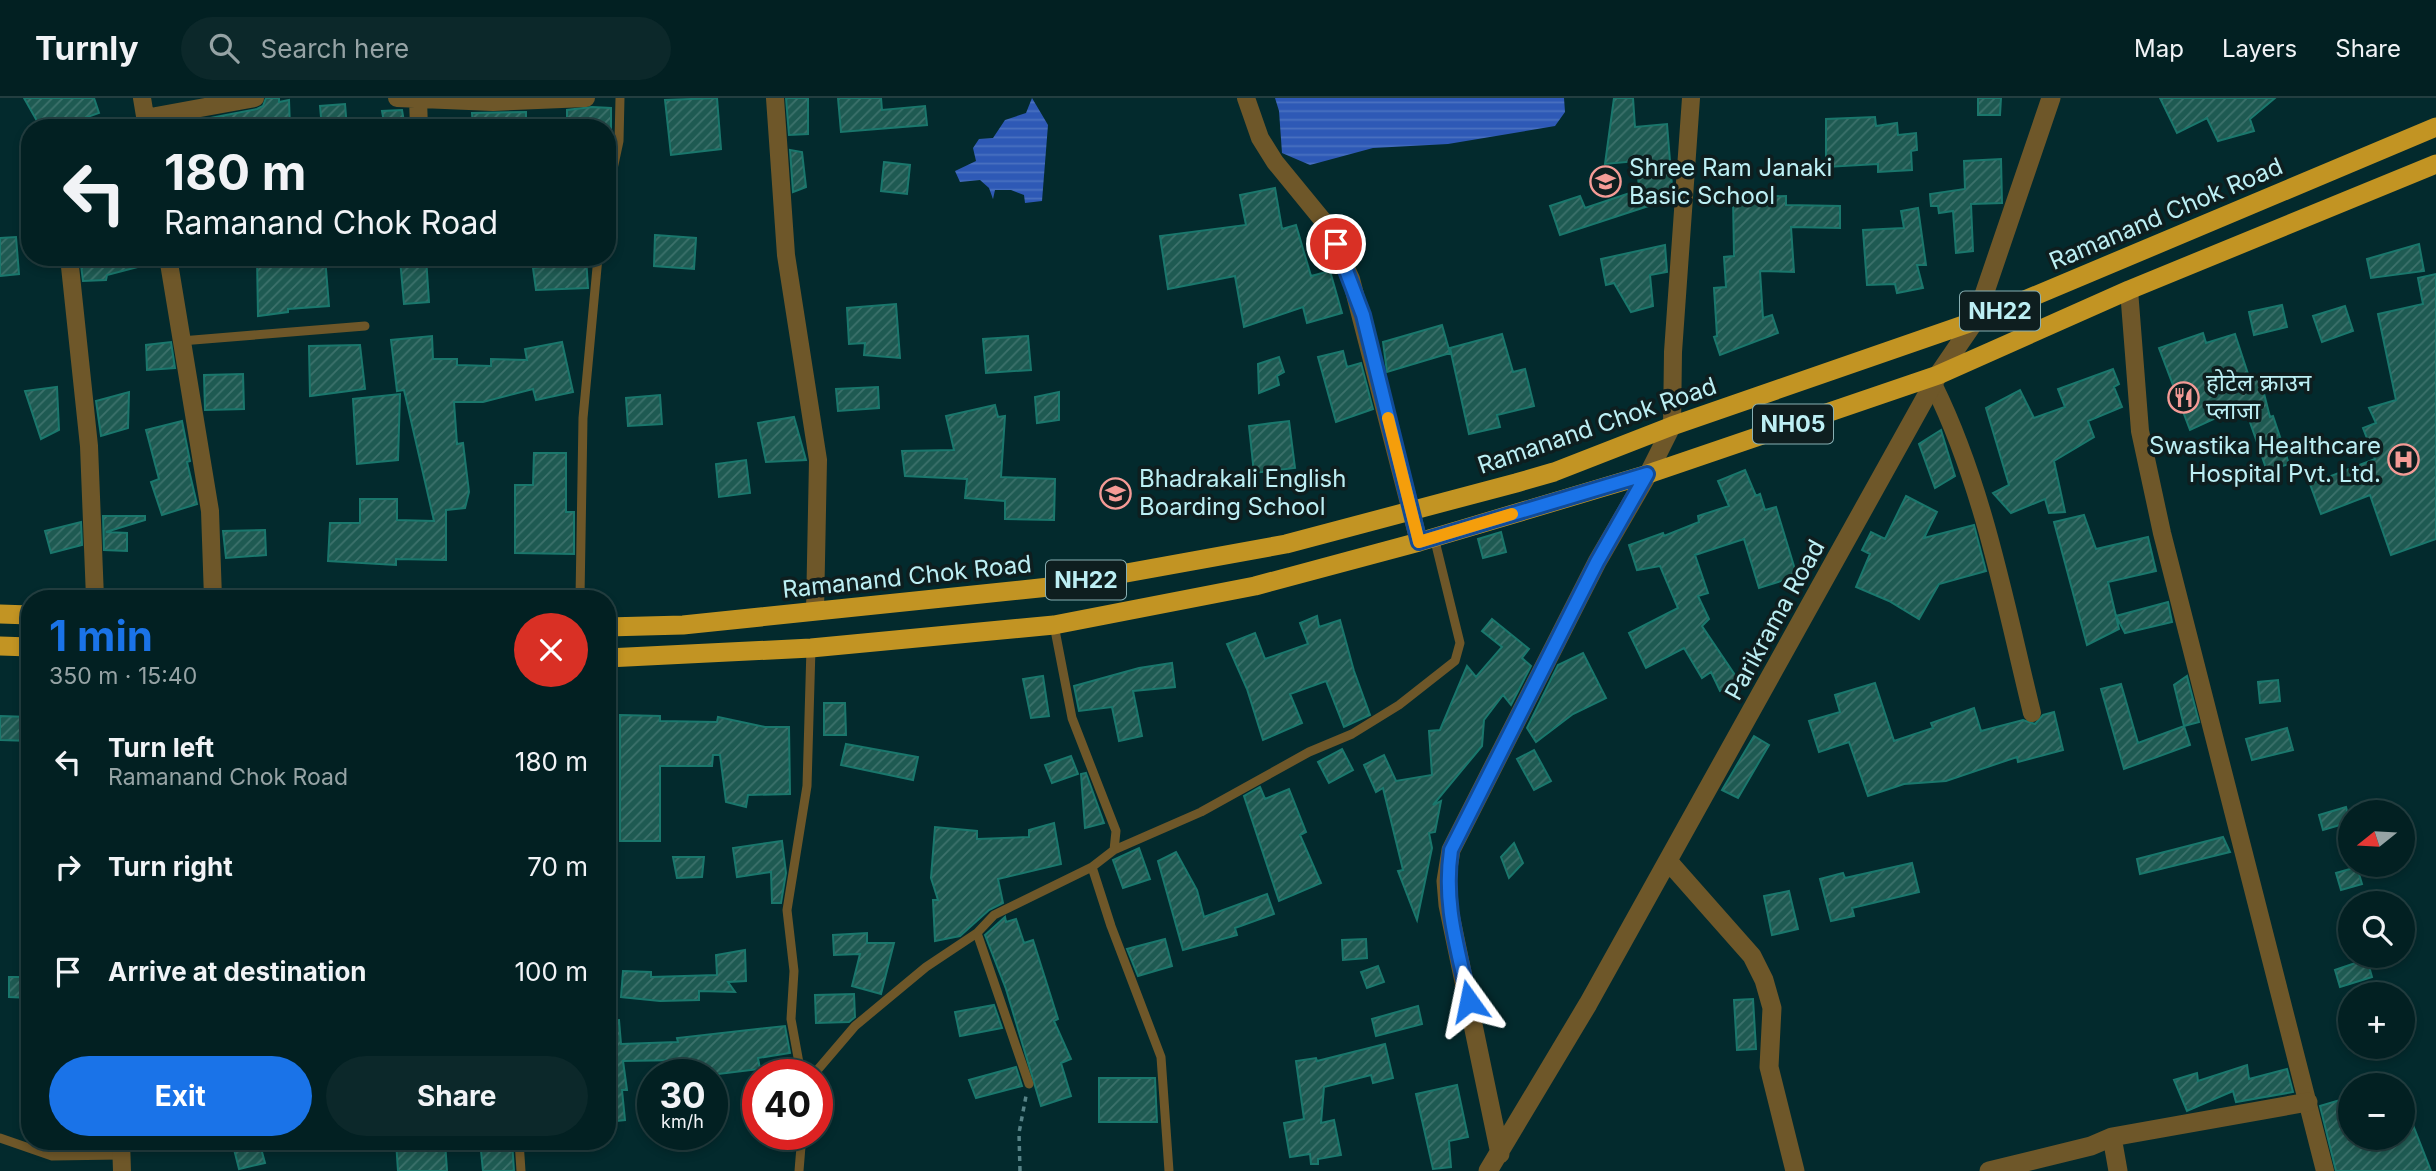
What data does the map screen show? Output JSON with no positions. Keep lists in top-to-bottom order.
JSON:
{
  "streets": {
    "highway": ["Ramanand Chok Road", "NH22", "NH05"],
    "street": ["Parikrama Road"]
  },
  "crossings": [
    ["Ramanand Chok Road", "Parikrama Road"],
    ["NH22", "NH05"],
    ["NH22", "Parikrama Road"],
    ["NH05", "Parikrama Road"]
  ],
  "places": {
    "school or university": ["Shree Ram Janaki Basic School", "Bhadrakali English Boarding School"],
    "restaurant": ["होटेल क्राउन प्लाजा"],
    "hospital": ["Swastika Healthcare Hospital Pvt. Ltd."]
  },
  "north": "left",
  "page": {
    "header": "Turnly",
    "search": "Search here",
    "nav": ["Map", "Layers", "Share"],
    "turn": ["180 m", "Ramanand Chok Road"],
    "heading": ["1 min", "350 m · 15:40"],
    "list": [
      {
        "name": "Turn left",
        "note": "Ramanand Chok Road",
        "value": "180 m"
      },
      {
        "name": "Turn right",
        "value": "70 m"
      },
      {
        "name": "Arrive at destination",
        "value": "100 m"
      }
    ],
    "map_buttons": ["+", "−"],
    "buttons": ["Exit", "Share"],
    "speed": "30 km/h",
    "limit": "40"
  }
}
